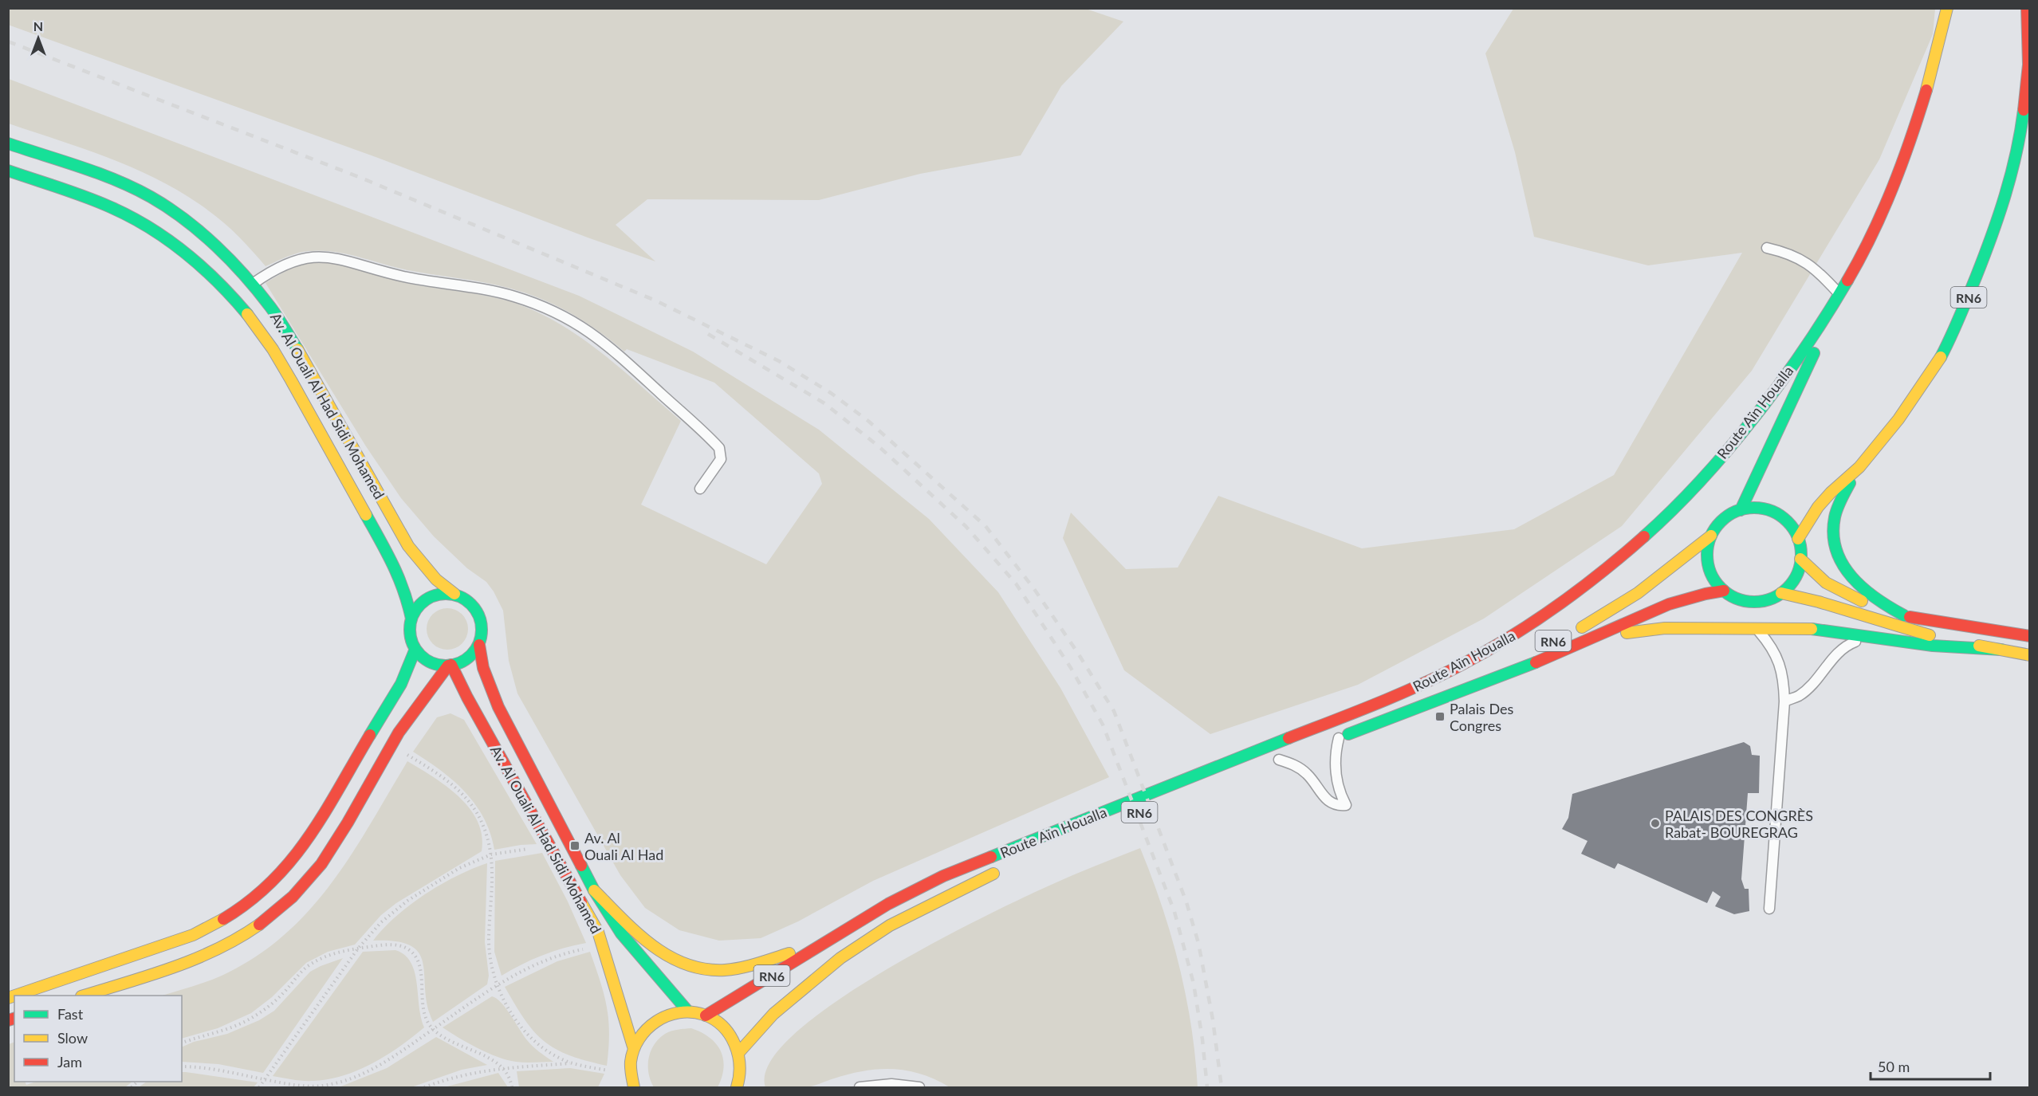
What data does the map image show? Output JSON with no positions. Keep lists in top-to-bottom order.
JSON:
{
  "streets": {
    "main road": ["RN6", "Av. Al Ouali Al Had Sidi Mohamed", "Route Aïn Houalla"]
  },
  "crossings": [
    ["RN6", "Route Aïn Houalla"]
  ],
  "places": {
    "transit": ["Palais Des Congres", "Av. Al Ouali Al Had"],
    "other": ["PALAIS DES CONGRÈS Rabat- BOUREGRAG"]
  },
  "legend": ["Fast", "Slow", "Jam"],
  "scale_bar": "50 m",
  "north": "top"
}
